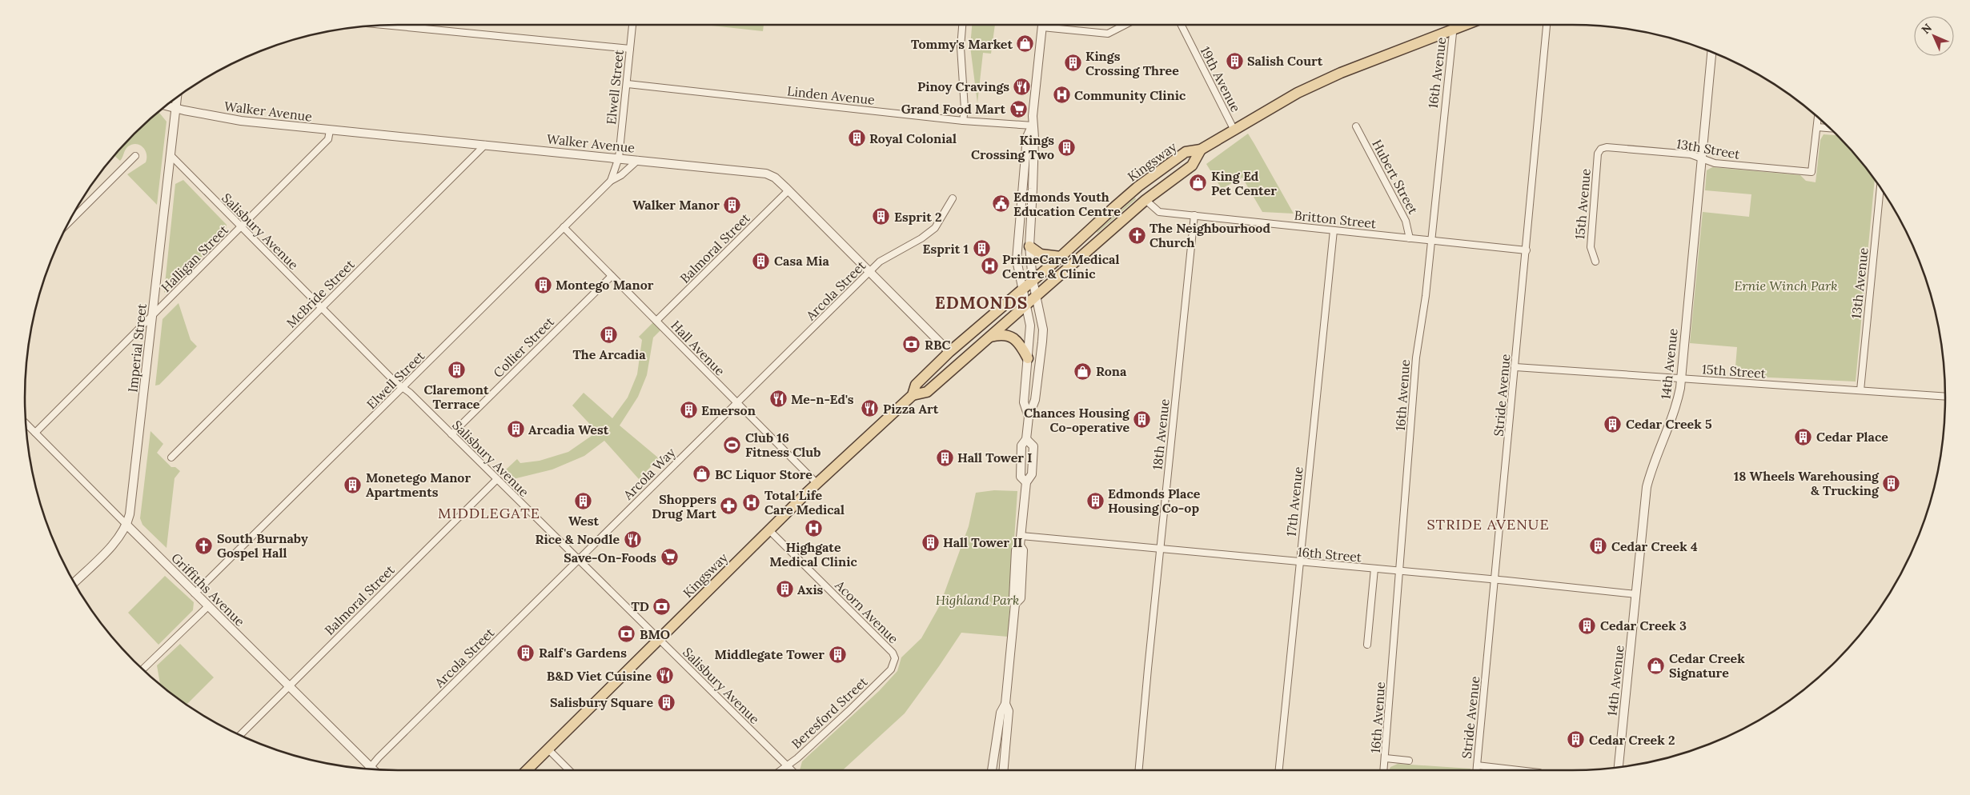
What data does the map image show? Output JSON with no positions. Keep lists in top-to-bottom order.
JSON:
{
  "streets": {
    "main road": ["Kingsway"],
    "street": [
      "16th Avenue",
      "19th Avenue",
      "Elwell Street",
      "Linden Avenue",
      "Walker Avenue",
      "13th Street",
      "Hubert Street",
      "15th Avenue",
      "Britton Street",
      "Salisbury Avenue",
      "Balmoral Street",
      "Halligan Street",
      "13th Avenue",
      "Arcola Street",
      "McBride Street",
      "Collier Street",
      "Imperial Street",
      "Hall Avenue",
      "14th Avenue",
      "15th Street",
      "Stride Avenue",
      "18th Avenue",
      "Arcola Way",
      "17th Avenue",
      "16th Street",
      "Griffiths Avenue",
      "Acorn Avenue",
      "Beresford Street"
    ]
  },
  "crossings": [
    ["16th Avenue", "Kingsway"],
    ["16th Avenue", "Britton Street"],
    ["16th Avenue", "16th Street"],
    ["19th Avenue", "Kingsway"],
    ["Elwell Street", "Linden Avenue"],
    ["Elwell Street", "Walker Avenue"],
    ["Elwell Street", "Salisbury Avenue"],
    ["Elwell Street", "Hall Avenue"],
    ["Elwell Street", "Griffiths Avenue"],
    ["Walker Avenue", "Kingsway"],
    ["Walker Avenue", "Balmoral Street"],
    ["Walker Avenue", "Halligan Street"],
    ["Walker Avenue", "Arcola Street"],
    ["Walker Avenue", "McBride Street"],
    ["Walker Avenue", "Imperial Street"],
    ["13th Street", "15th Avenue"],
    ["13th Street", "14th Avenue"],
    ["Kingsway", "Britton Street"],
    ["Kingsway", "Salisbury Avenue"],
    ["Kingsway", "Hall Avenue"],
    ["Kingsway", "Acorn Avenue"],
    ["Hubert Street", "Britton Street"],
    ["Britton Street", "Stride Avenue"],
    ["Britton Street", "18th Avenue"],
    ["Britton Street", "17th Avenue"],
    ["Salisbury Avenue", "Balmoral Street"],
    ["Salisbury Avenue", "Halligan Street"],
    ["Salisbury Avenue", "Arcola Street"],
    ["Salisbury Avenue", "McBride Street"],
    ["Salisbury Avenue", "Collier Street"],
    ["Salisbury Avenue", "Imperial Street"],
    ["Salisbury Avenue", "Arcola Way"],
    ["Salisbury Avenue", "Beresford Street"],
    ["Balmoral Street", "Hall Avenue"],
    ["Balmoral Street", "Griffiths Avenue"],
    ["Halligan Street", "Imperial Street"],
    ["Halligan Street", "Griffiths Avenue"],
    ["13th Avenue", "15th Street"],
    ["Arcola Street", "Hall Avenue"],
    ["Arcola Street", "Arcola Way"],
    ["Arcola Street", "Griffiths Avenue"],
    ["Collier Street", "Hall Avenue"],
    ["Imperial Street", "Griffiths Avenue"],
    ["Hall Avenue", "Arcola Way"],
    ["14th Avenue", "15th Street"],
    ["14th Avenue", "16th Street"],
    ["15th Street", "Stride Avenue"],
    ["Stride Avenue", "16th Street"],
    ["18th Avenue", "16th Street"],
    ["17th Avenue", "16th Street"],
    ["Acorn Avenue", "Beresford Street"]
  ],
  "districts": ["EDMONDS", "MIDDLEGATE", "STRIDE AVENUE"],
  "parks": ["Ernie Winch Park", "Highland Park"],
  "places": {
    "shop": [
      "Tommy's Market",
      "King Ed Pet Center",
      "Rona",
      "BC Liquor Store",
      "Cedar Creek Signature"
    ],
    "building": [
      "Salish Court",
      "Kings Crossing Three",
      "Royal Colonial",
      "Kings Crossing Two",
      "Walker Manor",
      "Esprit 2",
      "Esprit 1",
      "Casa Mia",
      "Montego Manor",
      "The Arcadia",
      "Claremont Terrace",
      "Emerson",
      "Chances Housing Co-operative",
      "Cedar Creek 5",
      "Arcadia West",
      "Cedar Place",
      "Hall Tower I",
      "18 Wheels Warehousing & Trucking",
      "Monetego Manor Apartments",
      "Edmonds Place Housing Co-op",
      "West",
      "Hall Tower II",
      "Cedar Creek 4",
      "Axis",
      "Cedar Creek 3",
      "Ralf's Gardens",
      "Middlegate Tower",
      "Salisbury Square",
      "Cedar Creek 2"
    ],
    "restaurant": [
      "Pinoy Cravings",
      "Me-n-Ed's",
      "Pizza Art",
      "Rice & Noodle",
      "B&D Viet Cuisine"
    ],
    "hospital": [
      "Community Clinic",
      "PrimeCare Medical Centre & Clinic",
      "Total Life Care Medical",
      "Highgate Medical Clinic"
    ],
    "supermarket": ["Grand Food Mart", "Save-On-Foods"],
    "public building": ["Edmonds Youth Education Centre"],
    "church": ["The Neighbourhood Church", "South Burnaby Gospel Hall"],
    "bank": ["RBC", "TD", "BMO"],
    "sports": ["Club 16 Fitness Club"],
    "pharmacy": ["Shoppers Drug Mart"]
  },
  "north": "top left"
}
